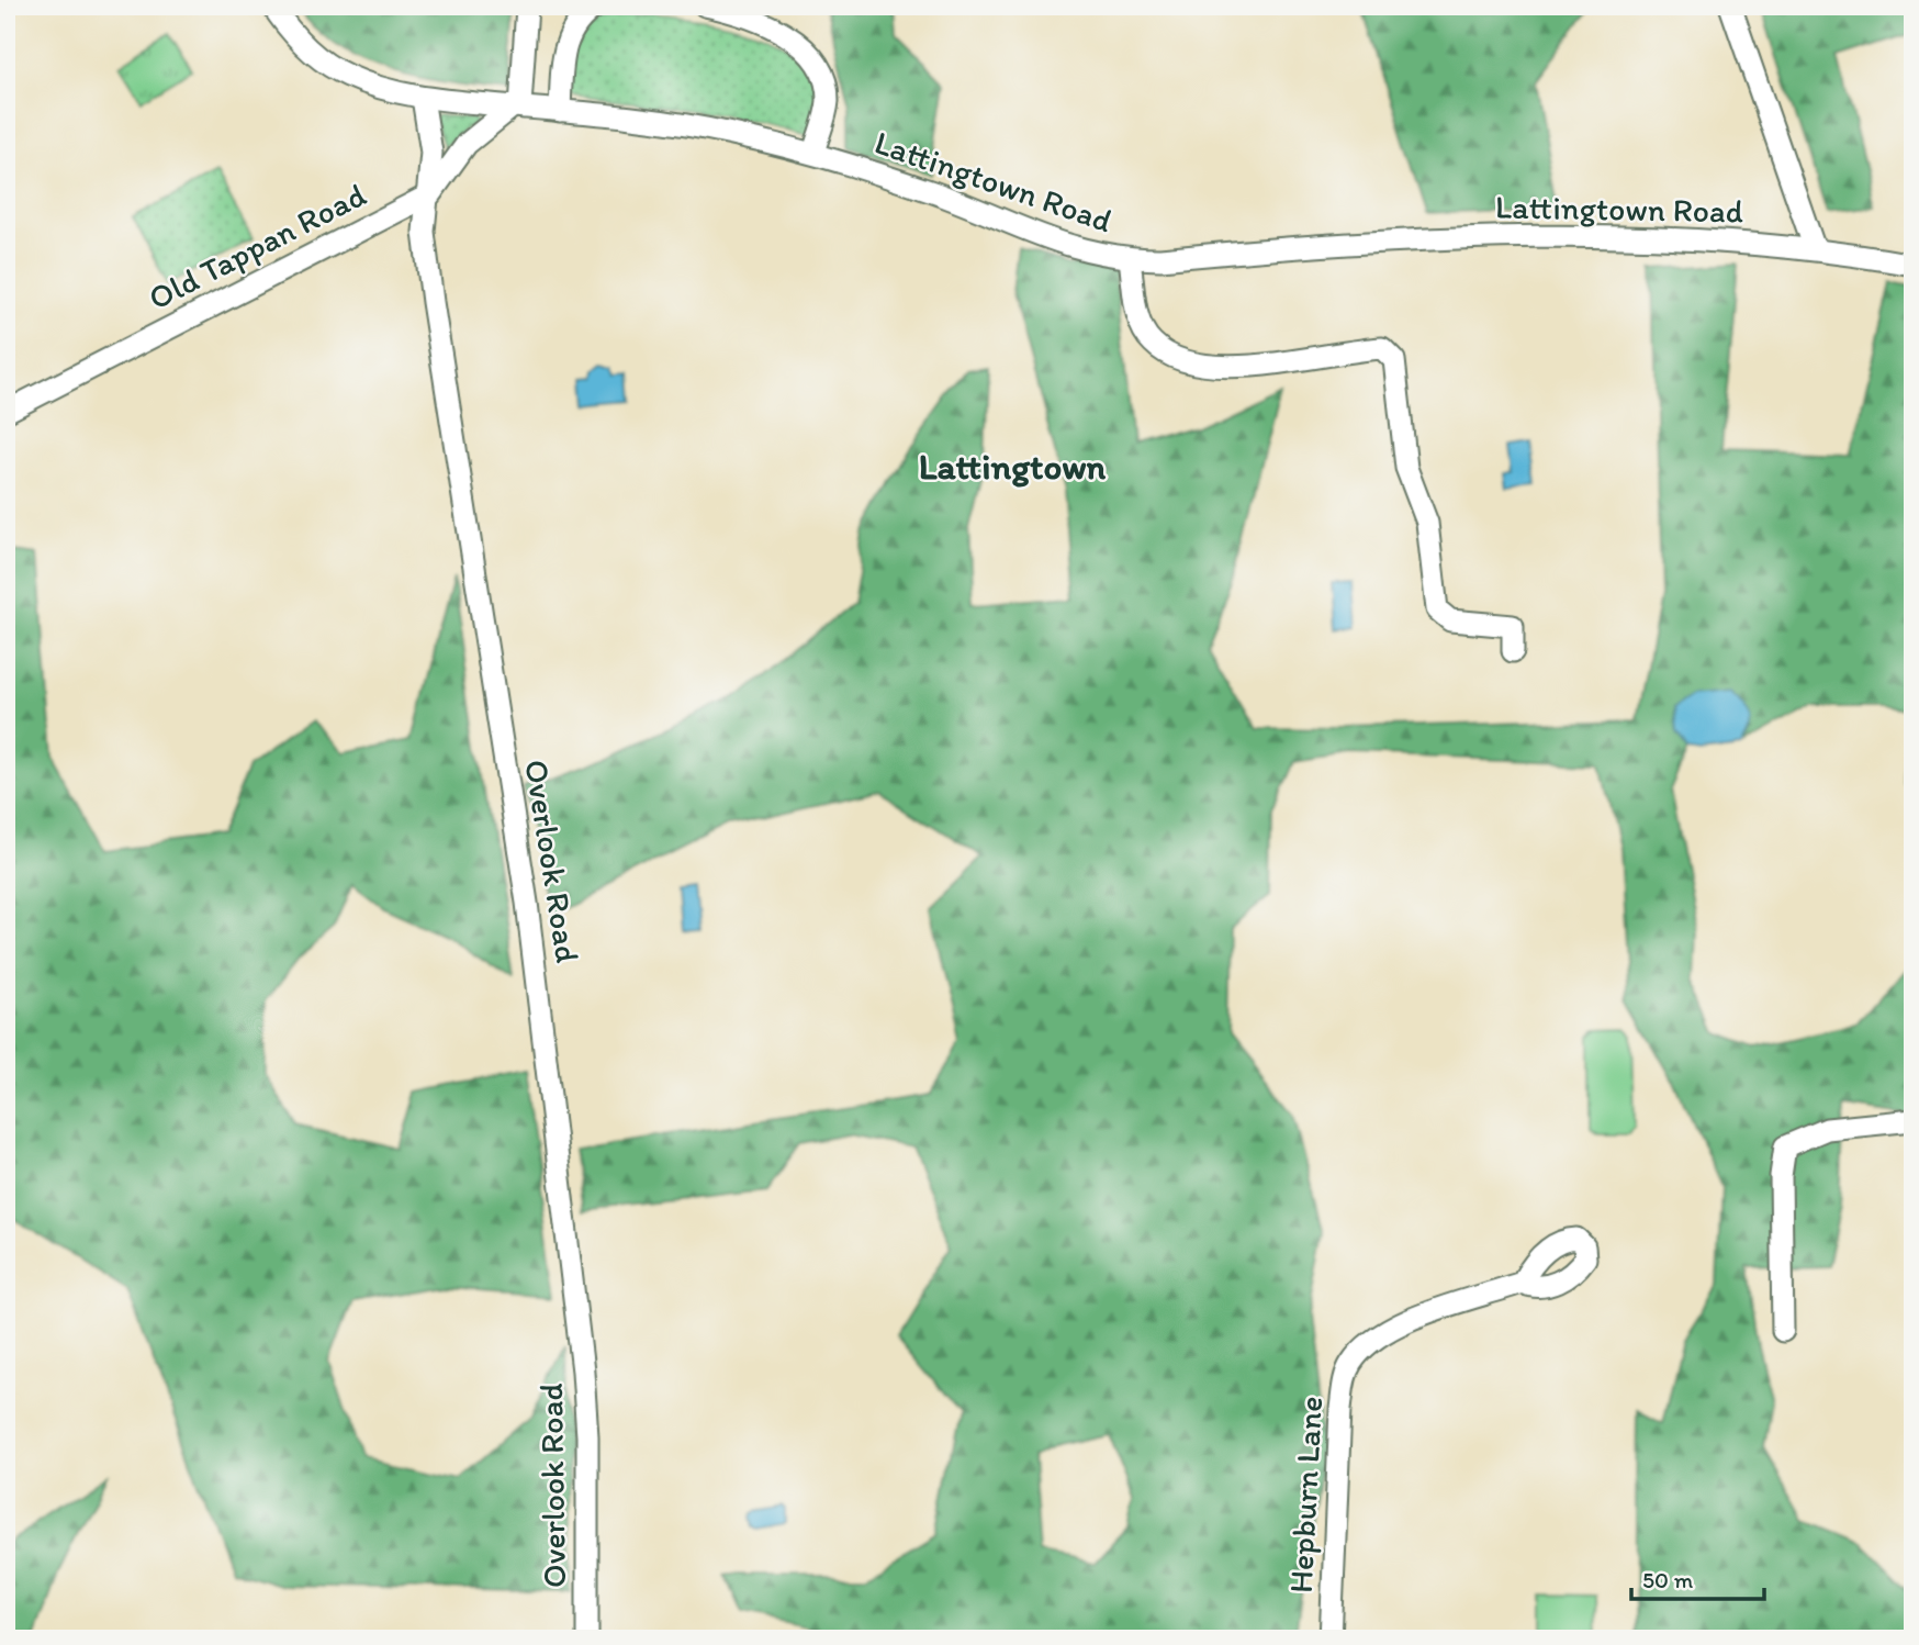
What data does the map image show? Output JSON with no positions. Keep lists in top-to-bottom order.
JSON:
{
  "streets": {
    "street": [
      "Lattingtown Road",
      "Old Tappan Road",
      "Overlook Road",
      "Hepburn Lane"
    ]
  },
  "crossings": [
    ["Lattingtown Road", "Old Tappan Road"],
    ["Lattingtown Road", "Overlook Road"],
    ["Old Tappan Road", "Overlook Road"]
  ],
  "districts": ["Lattingtown"],
  "scale_bar": "50 m"
}
